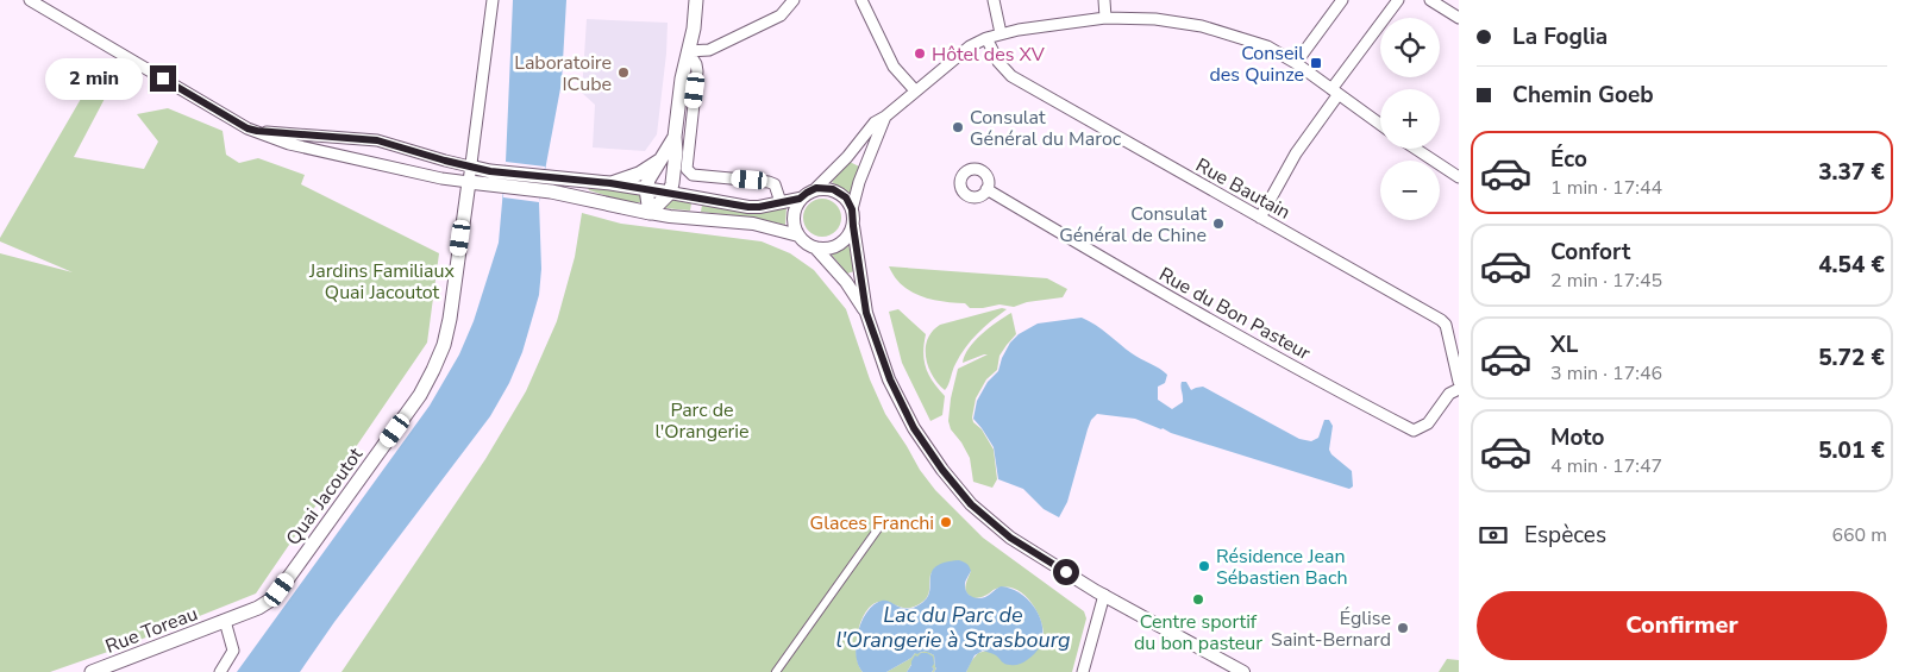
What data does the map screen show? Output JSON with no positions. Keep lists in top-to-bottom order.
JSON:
{
  "streets": {
    "main road": ["Quai Jacoutot", "Rue Toreau"],
    "street": ["Rue Bautain", "Rue du Bon Pasteur"]
  },
  "crossings": [
    ["Quai Jacoutot", "Rue Toreau"]
  ],
  "water": ["Lac du Parc de l'Orangerie à Strasbourg"],
  "parks": ["Jardins Familiaux Quai Jacoutot", "Parc de l'Orangerie"],
  "places": {
    "other": [
      "Hôtel des XV",
      "Laboratoire ICube",
      "Consulat Général du Maroc",
      "Consulat Général de Chine",
      "Glaces Franchi",
      "Résidence Jean Sébastien Bach",
      "Centre sportif du bon pasteur",
      "Église Saint-Bernard"
    ],
    "transit": ["Conseil des Quinze"]
  },
  "page": {
    "banner": ["La Foglia", "Chemin Goeb"],
    "map_buttons": ["+", "−"],
    "bubble": "2 min",
    "list": [
      {
        "name": "Éco",
        "note": "1 min · 17:44",
        "value": "3.37 €"
      },
      {
        "name": "Confort",
        "note": "2 min · 17:45",
        "value": "4.54 €"
      },
      {
        "name": "XL",
        "note": "3 min · 17:46",
        "value": "5.72 €"
      },
      {
        "name": "Moto",
        "note": "4 min · 17:47",
        "value": "5.01 €"
      }
    ],
    "pay": ["Espèces", "660 m"],
    "buttons": "Confirmer"
  }
}
